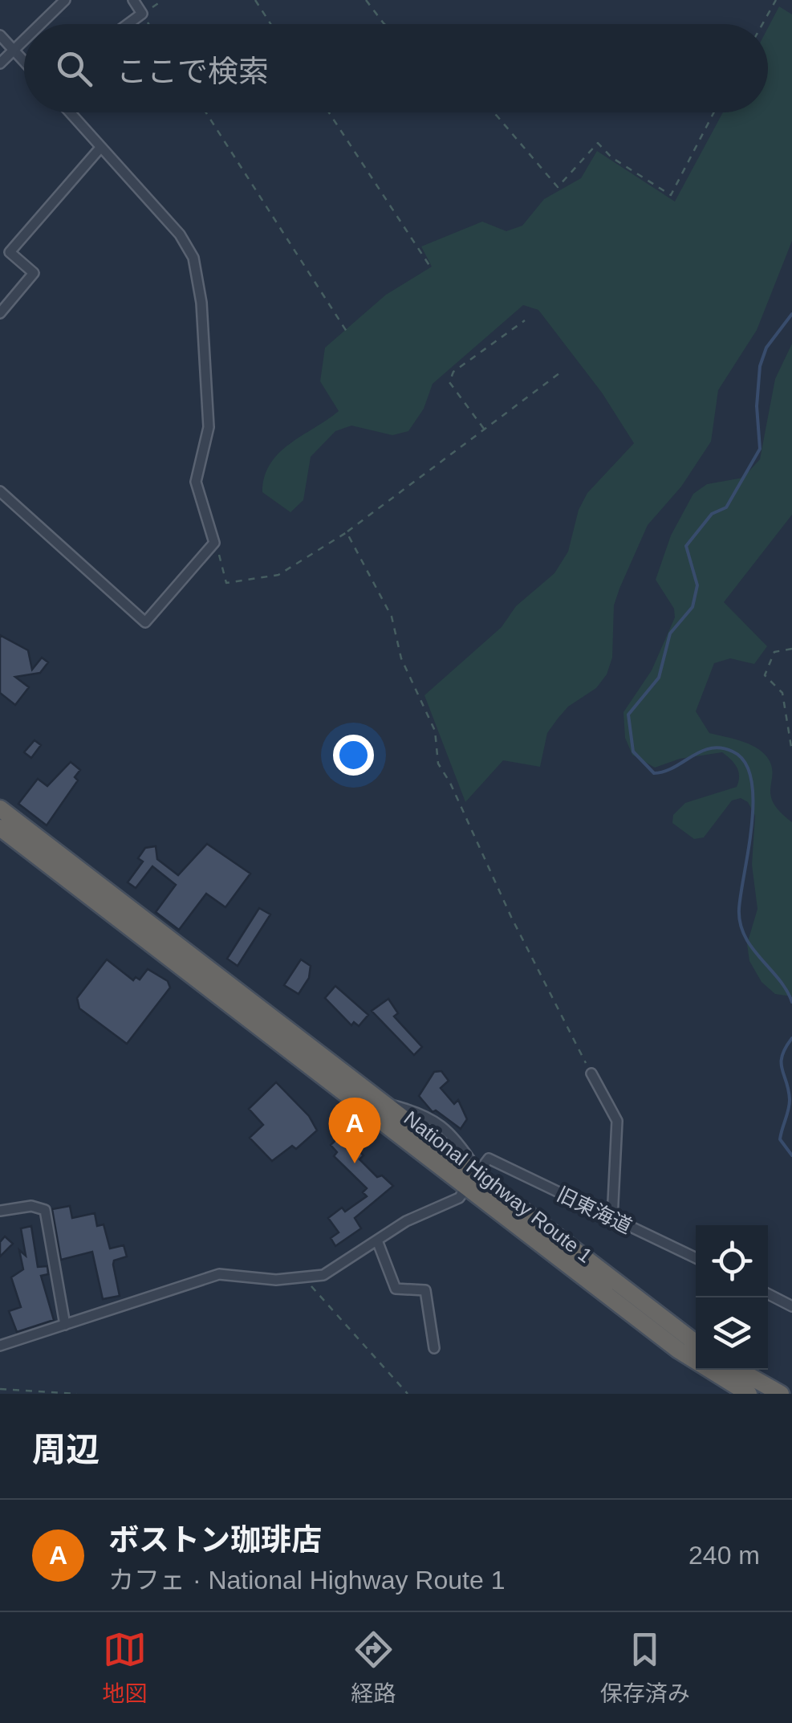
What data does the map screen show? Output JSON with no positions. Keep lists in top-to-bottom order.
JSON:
{
  "streets": {
    "highway": ["National Highway Route 1"],
    "street": ["旧東海道"]
  },
  "crossings": [
    ["National Highway Route 1", "旧東海道"]
  ],
  "page": {
    "search": "ここで検索",
    "pins": "A",
    "heading": "周辺",
    "list": [
      {
        "mark": "A",
        "name": "ボストン珈琲店",
        "note": "カフェ · National Highway Route 1",
        "value": "240 m"
      }
    ],
    "nav": ["地図", "経路", "保存済み"]
  }
}
